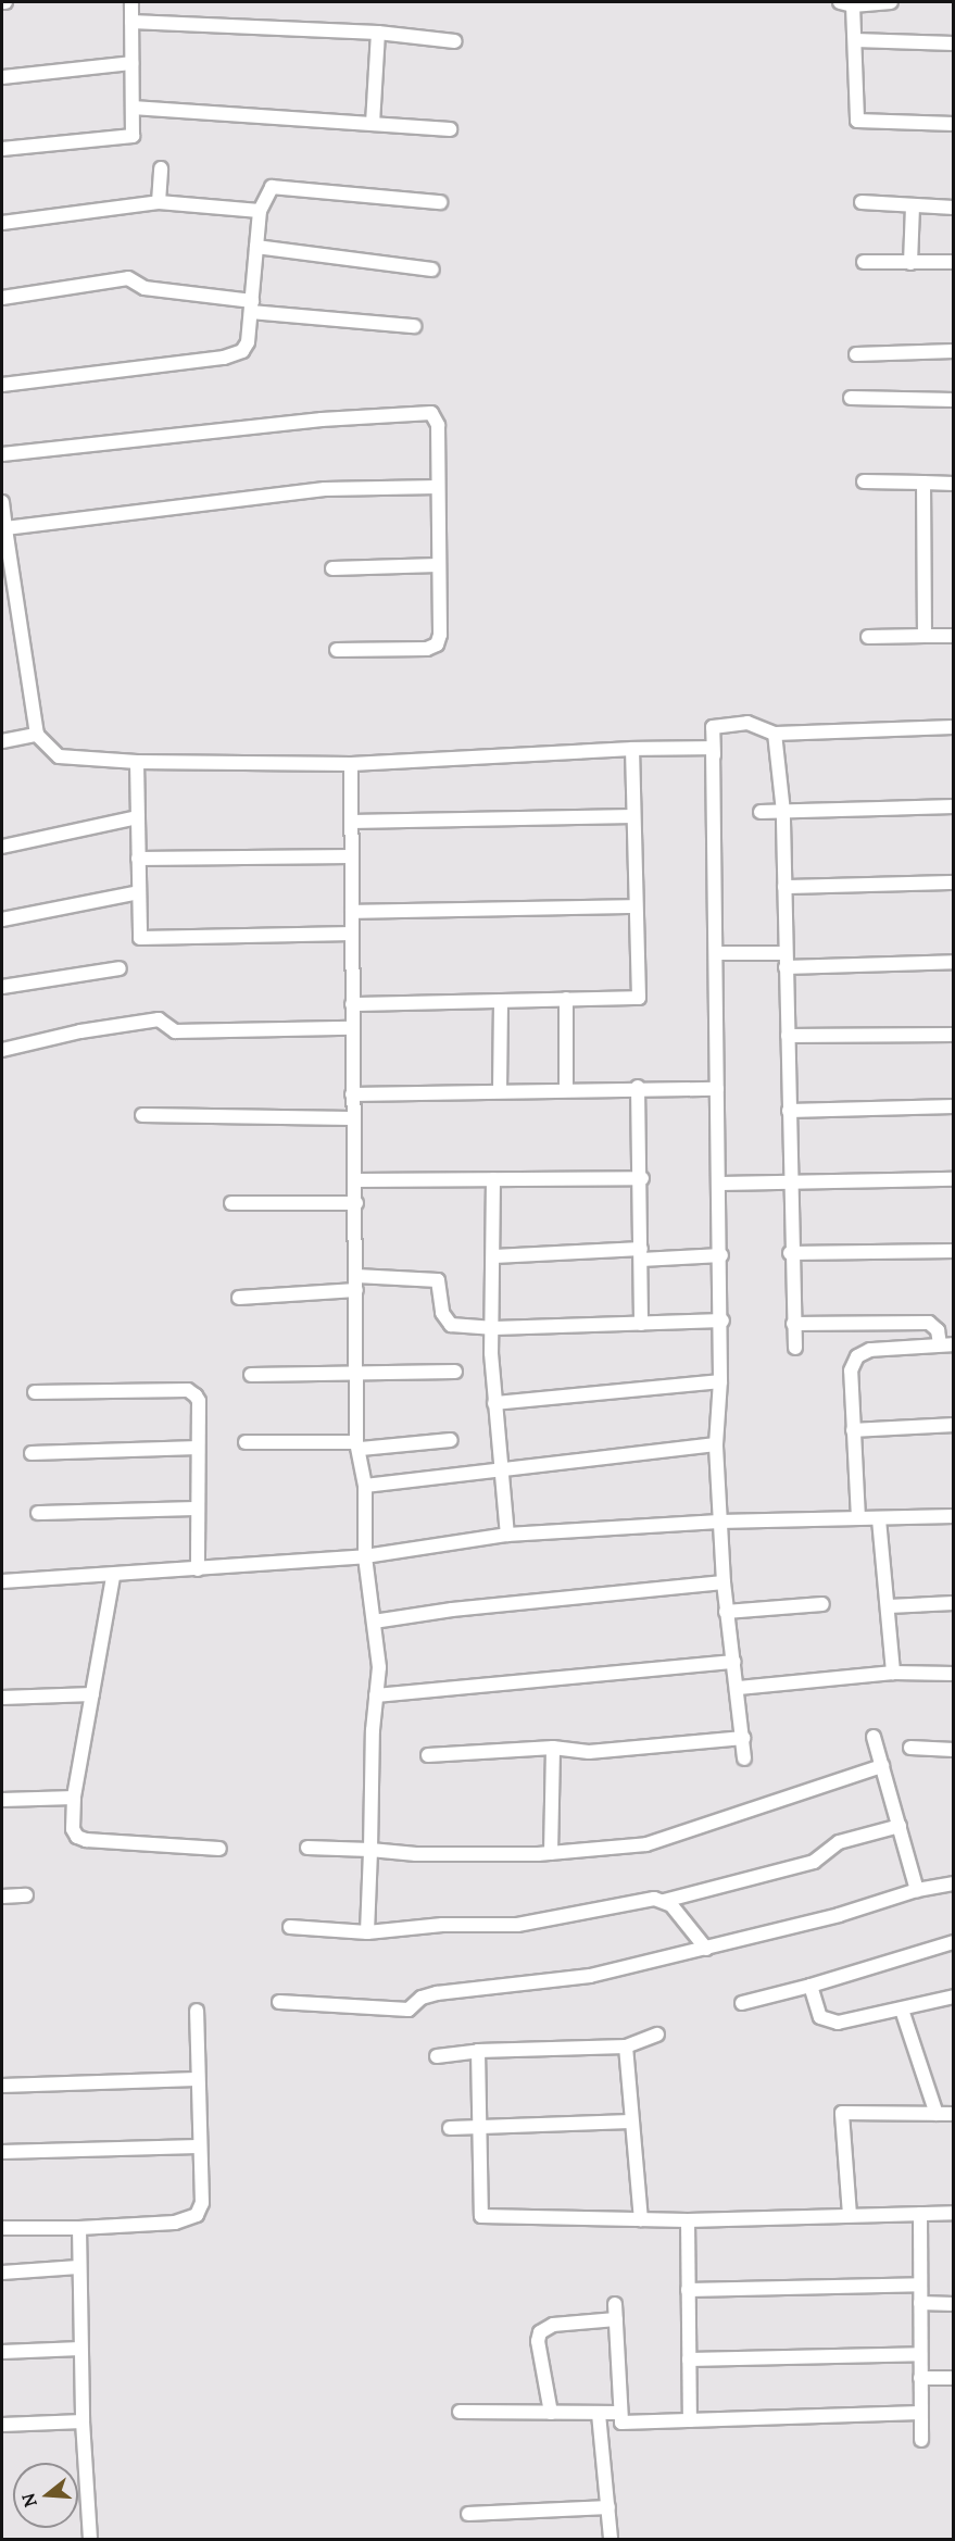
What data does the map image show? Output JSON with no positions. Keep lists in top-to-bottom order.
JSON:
{
  "north": "left"
}
